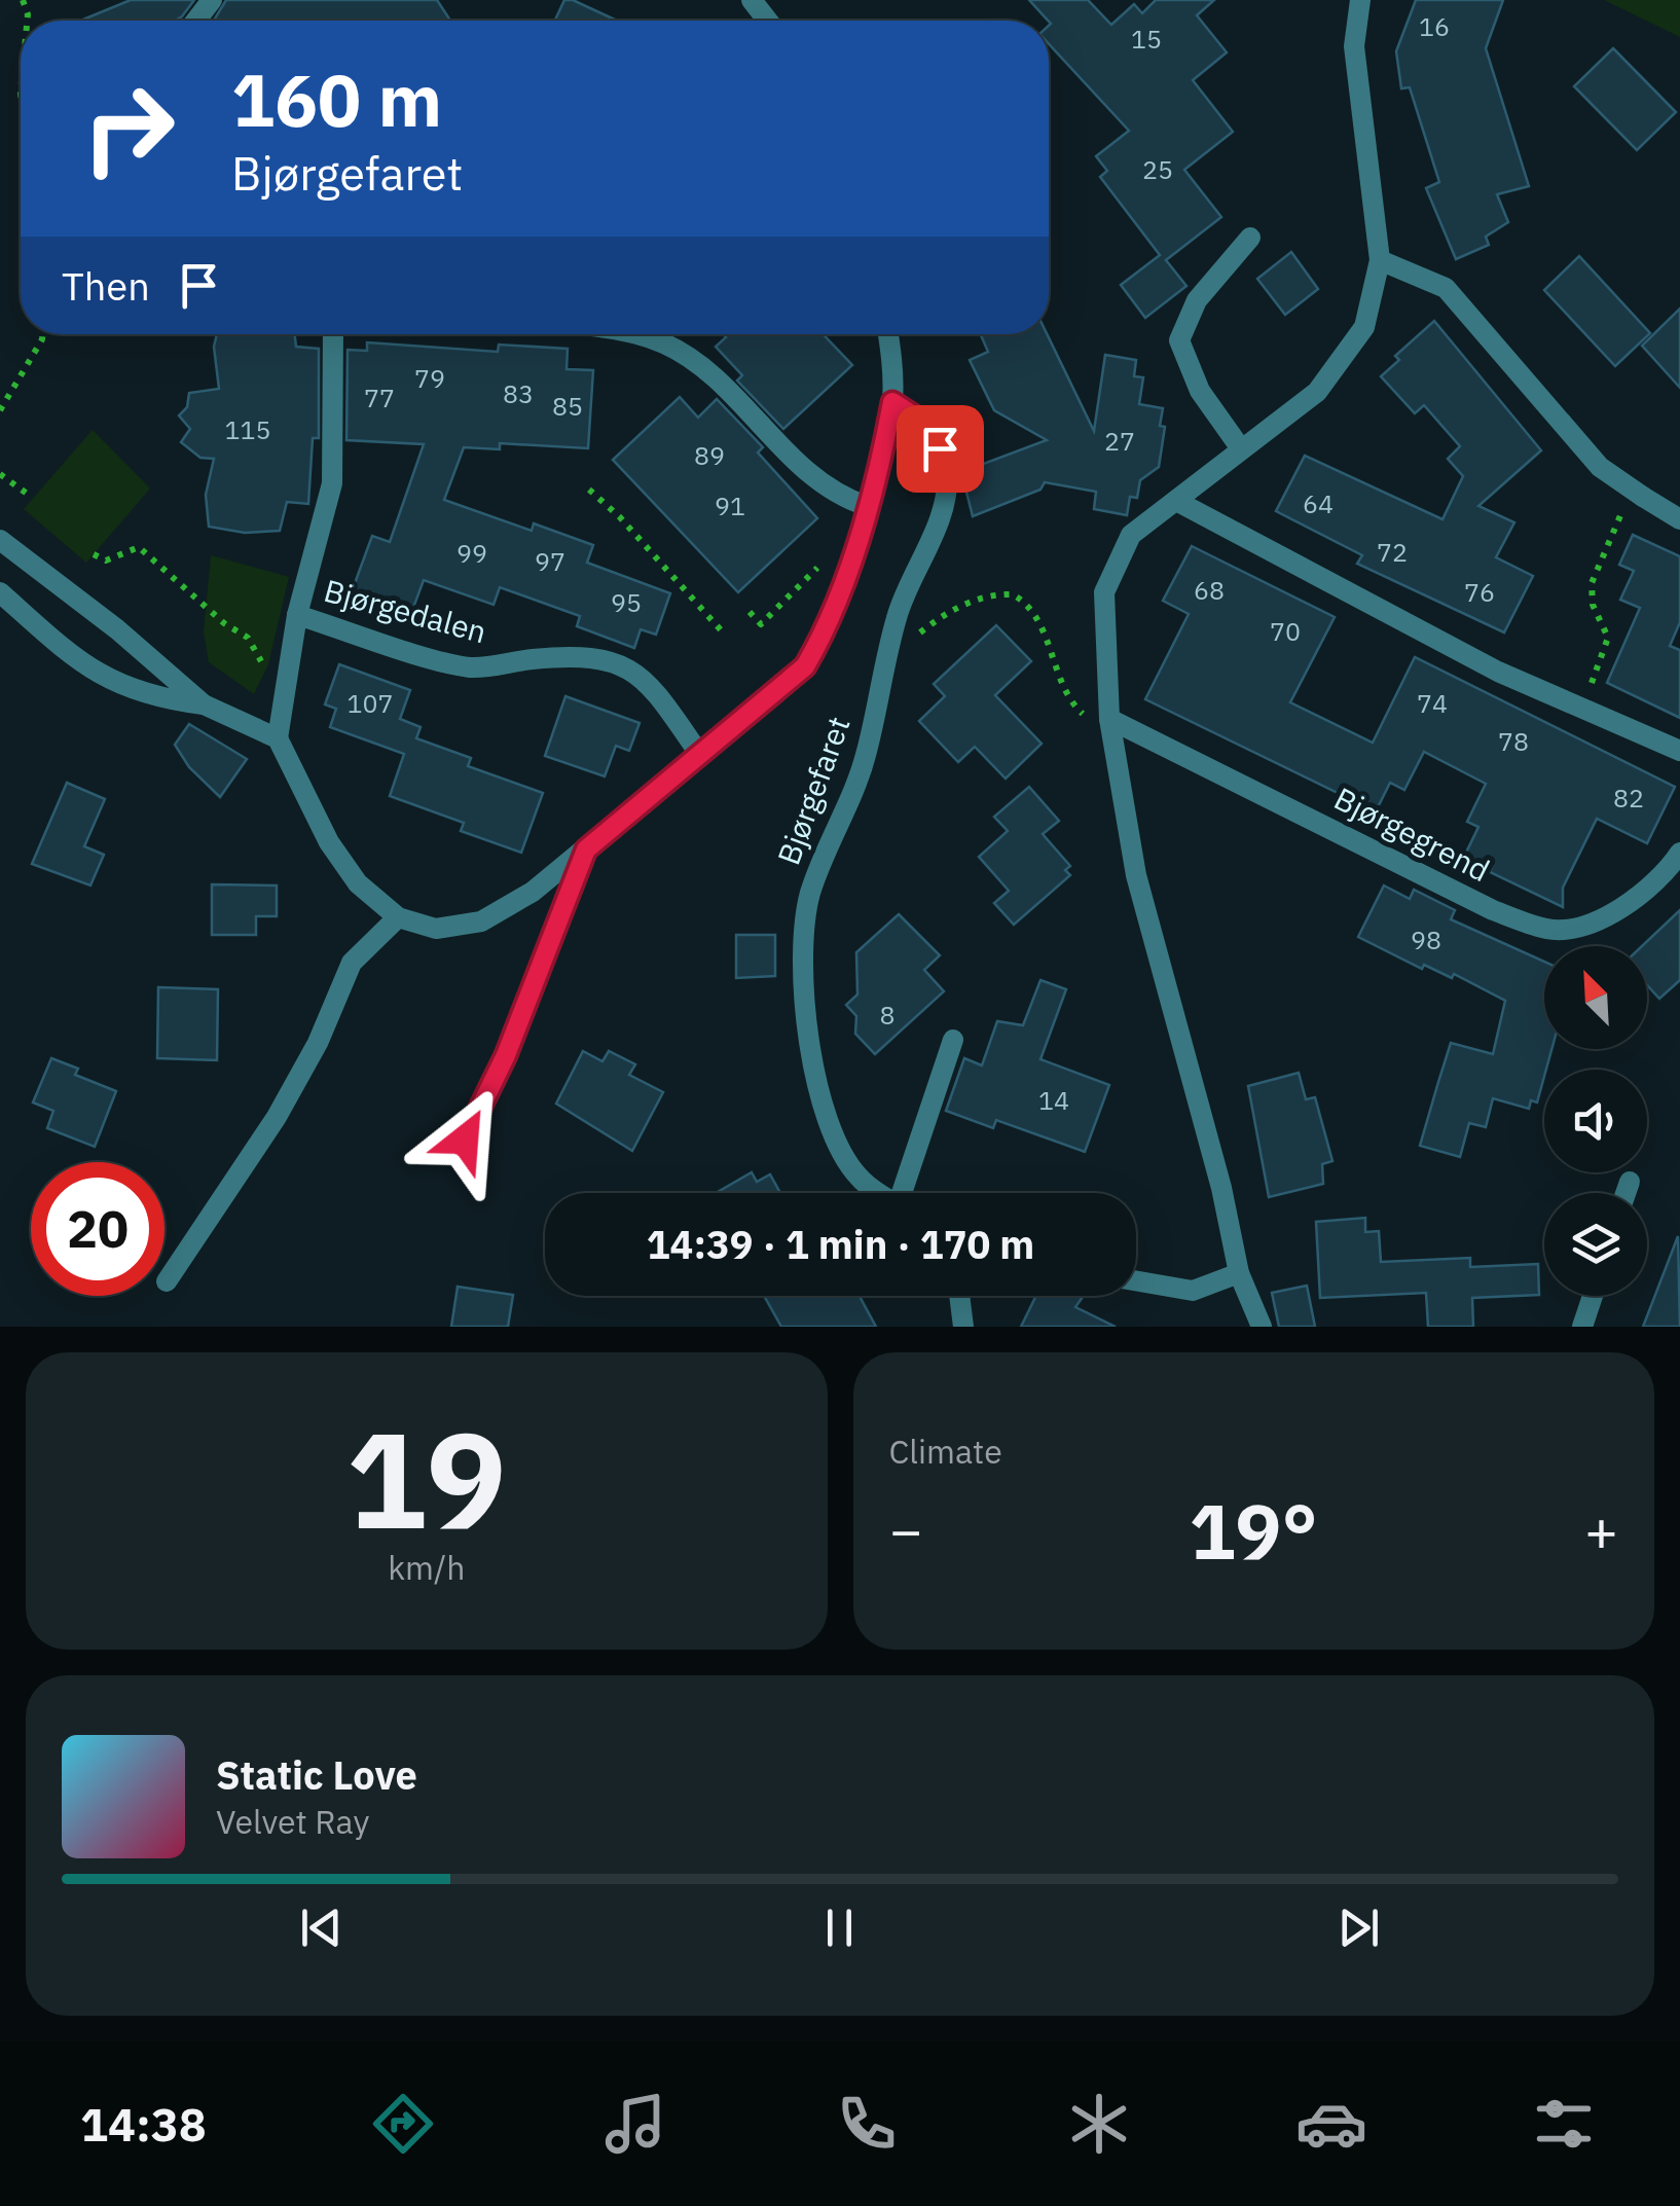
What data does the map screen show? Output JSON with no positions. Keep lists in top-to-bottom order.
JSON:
{
  "streets": {
    "street": ["Bjørgedalen", "Bjørgefaret", "Bjørgegrend"]
  },
  "house_numbers": [
    "16",
    "15",
    "25",
    "79",
    "83",
    "77",
    "85",
    "115",
    "27",
    "89",
    "64",
    "91",
    "72",
    "99",
    "97",
    "68",
    "76",
    "95",
    "70",
    "107",
    "74",
    "78",
    "82",
    "98",
    "8",
    "14"
  ],
  "north": "top left",
  "page": {
    "turn": ["160 m", "Bjørgefaret"],
    "then": "Then",
    "limit": "20",
    "trip": "14:39 · 1 min · 170 m",
    "tile": [
      ["19", "km/h"],
      "Climate"
    ],
    "heat": ["−", "19°", "+"],
    "song": ["Static Love", "Velvet Ray"],
    "tabs": "14:38"
  }
}
